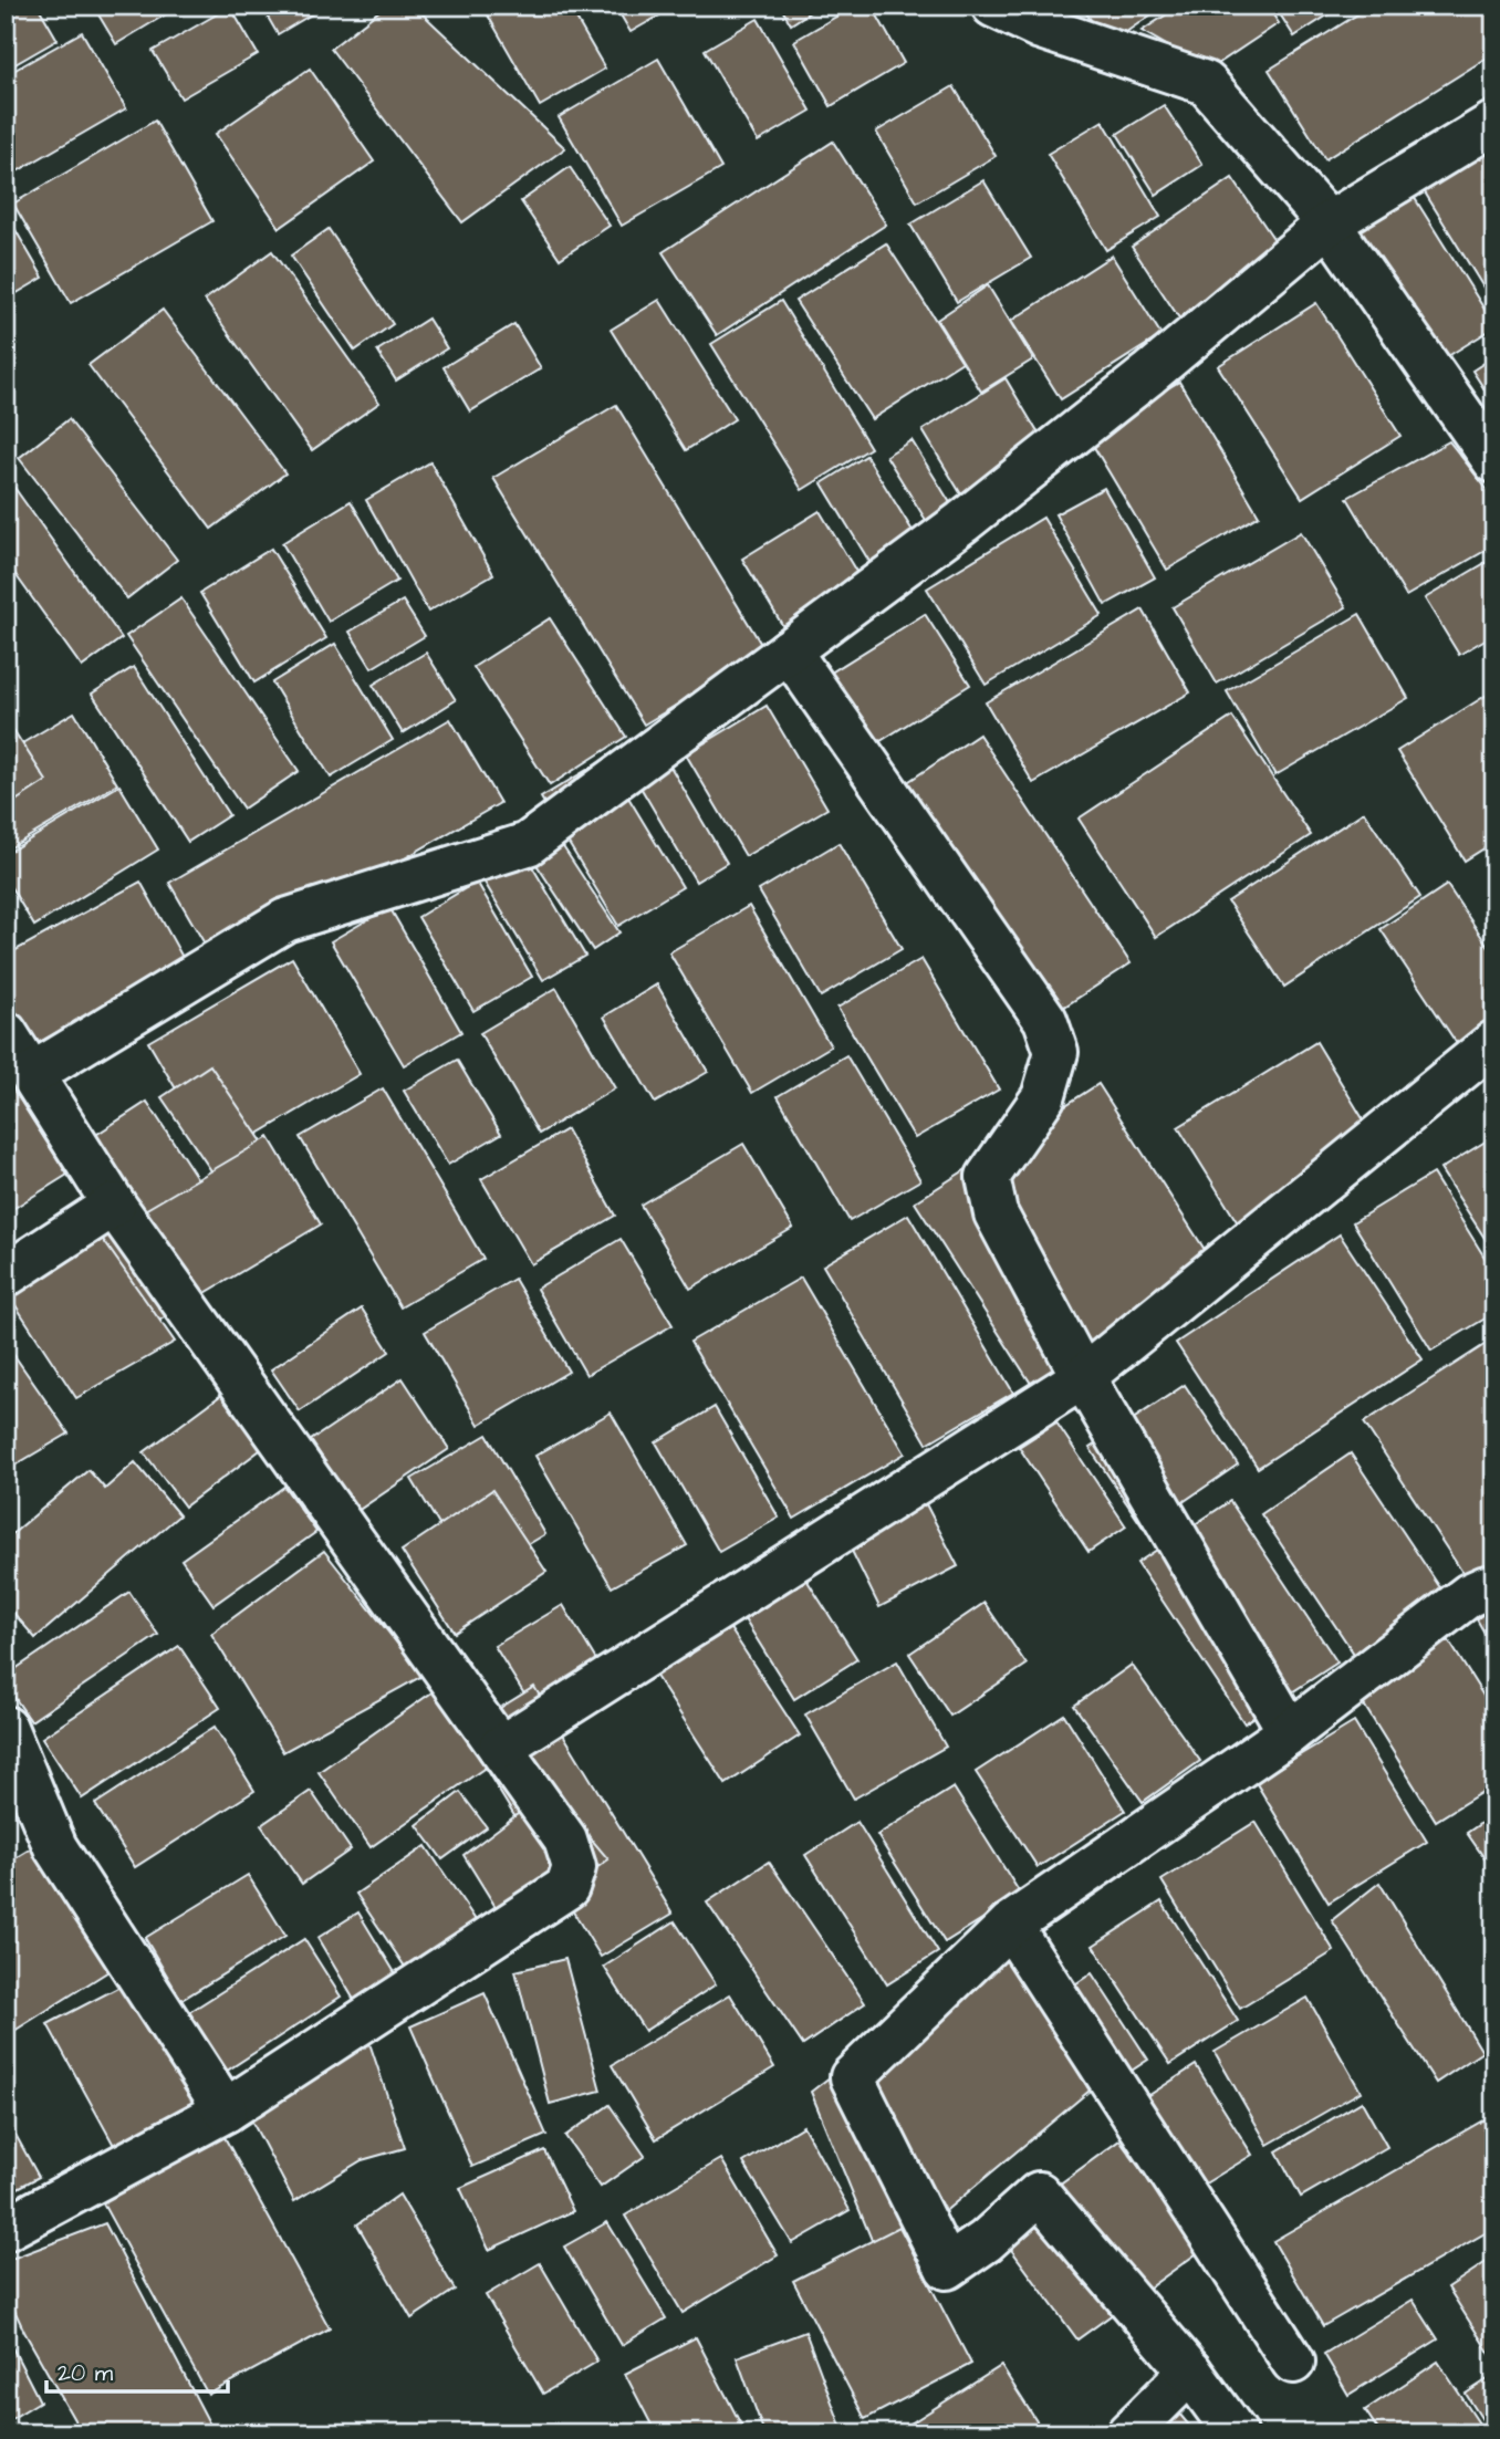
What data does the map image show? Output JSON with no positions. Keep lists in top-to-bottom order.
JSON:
{
  "scale_bar": "20 m"
}
